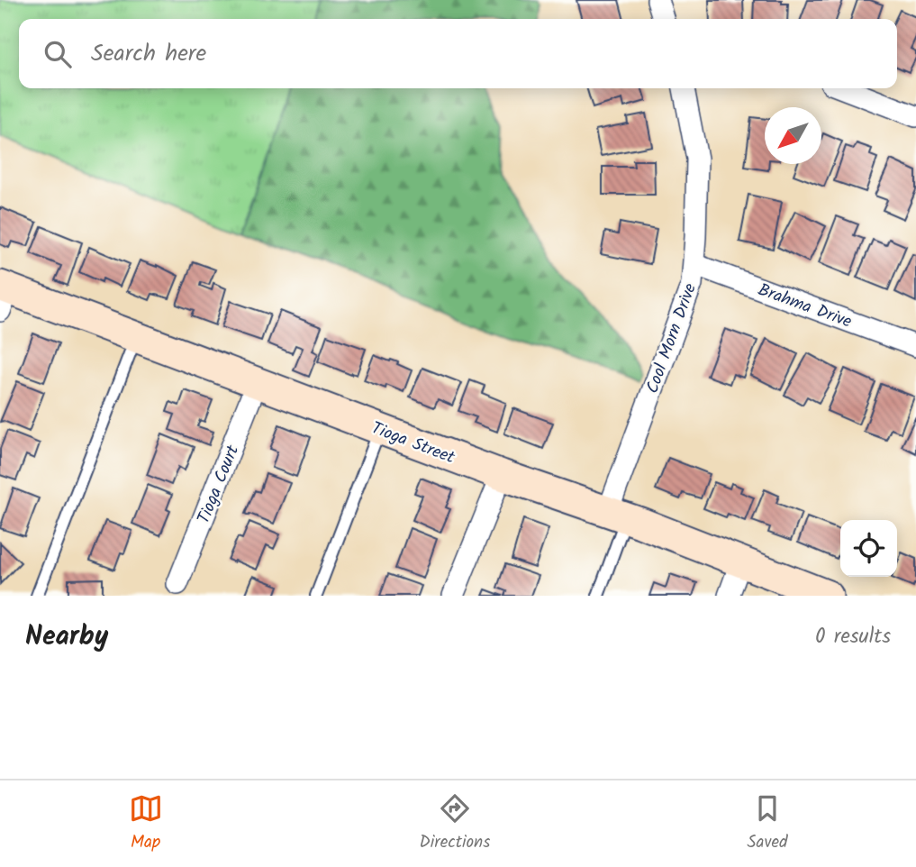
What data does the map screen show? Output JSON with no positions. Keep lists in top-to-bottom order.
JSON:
{
  "streets": {
    "street": [
      "Brahma Drive",
      "Cool Morn Drive",
      "Tioga Street",
      "Tioga Court"
    ]
  },
  "crossings": [
    ["Brahma Drive", "Cool Morn Drive"],
    ["Cool Morn Drive", "Tioga Street"],
    ["Tioga Street", "Tioga Court"]
  ],
  "north": "bottom left",
  "page": {
    "search": "Search here",
    "heading": ["Nearby", "0 results"],
    "nav": ["Map", "Directions", "Saved"]
  }
}
